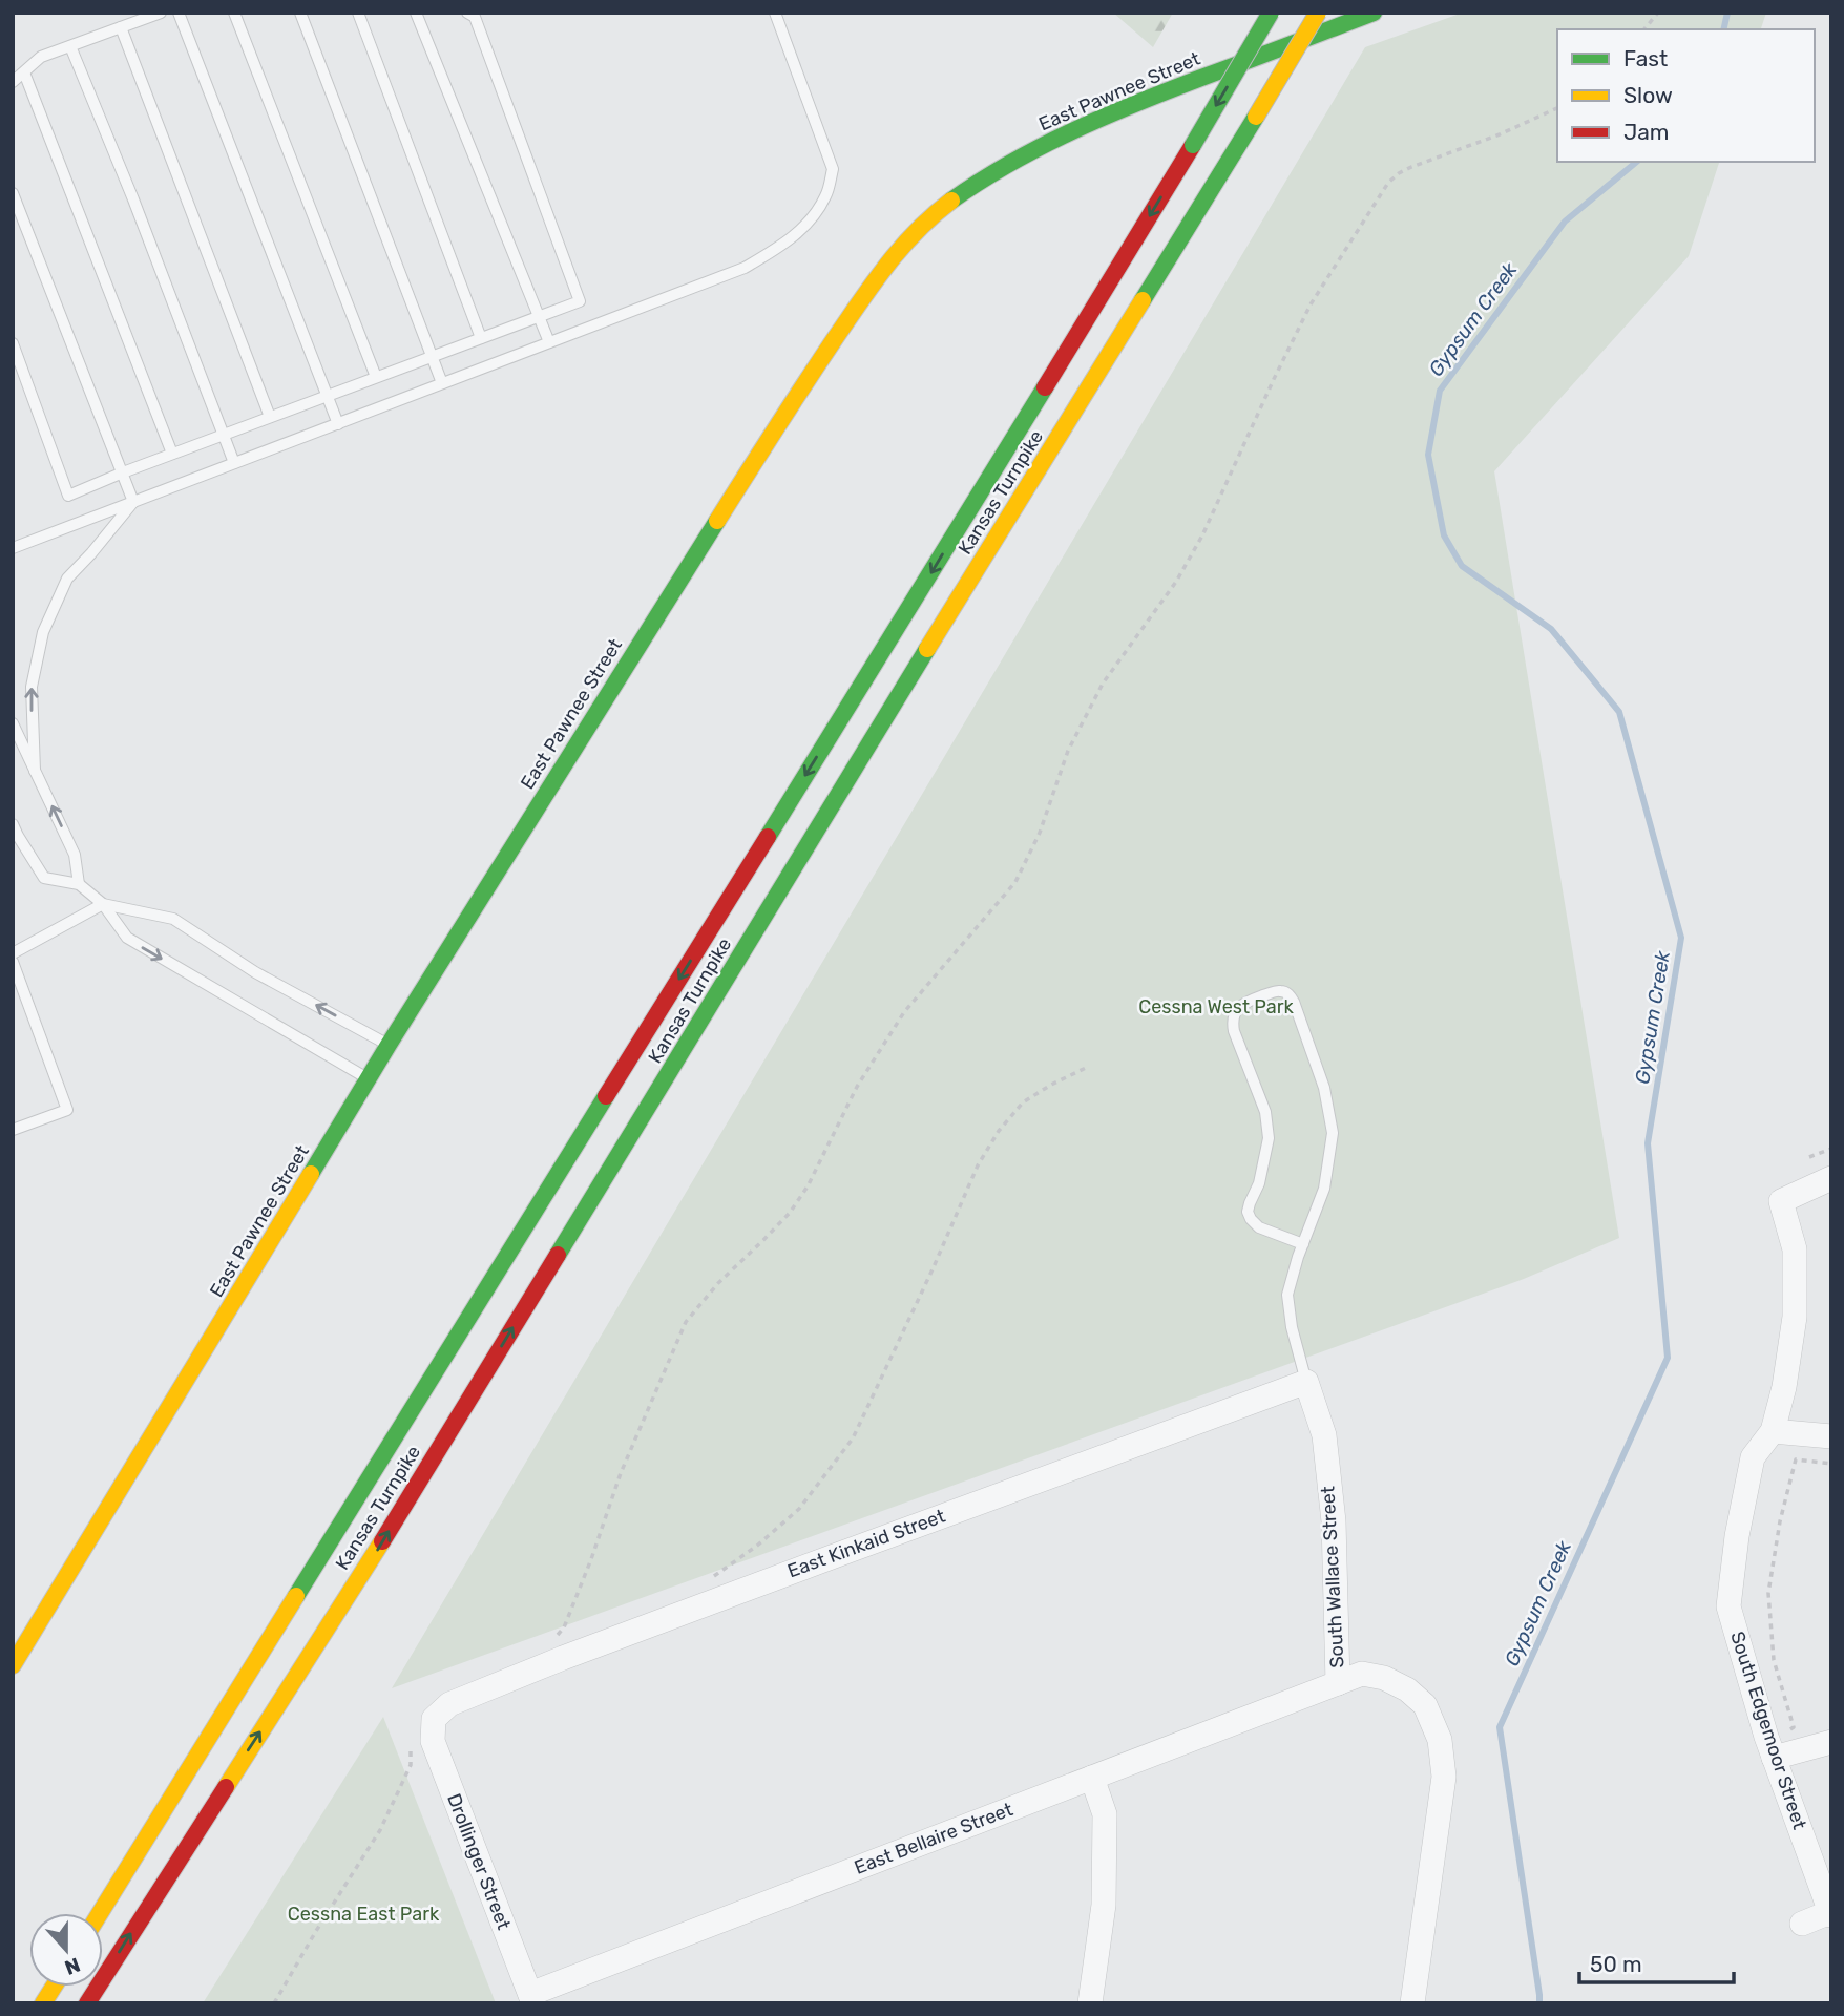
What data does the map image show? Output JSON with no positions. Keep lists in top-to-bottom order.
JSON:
{
  "streets": {
    "main road": ["East Pawnee Street", "Kansas Turnpike"],
    "street": [
      "East Kinkaid Street",
      "South Wallace Street",
      "South Edgemoor Street",
      "East Bellaire Street",
      "Drollinger Street"
    ]
  },
  "crossings": [
    ["East Kinkaid Street", "South Wallace Street"],
    ["East Kinkaid Street", "Drollinger Street"],
    ["South Wallace Street", "East Bellaire Street"],
    ["East Bellaire Street", "Drollinger Street"]
  ],
  "water": ["Gypsum Creek"],
  "parks": ["Cessna West Park", "Cessna East Park"],
  "legend": ["Fast", "Slow", "Jam"],
  "scale_bar": "50 m",
  "north": "bottom"
}
